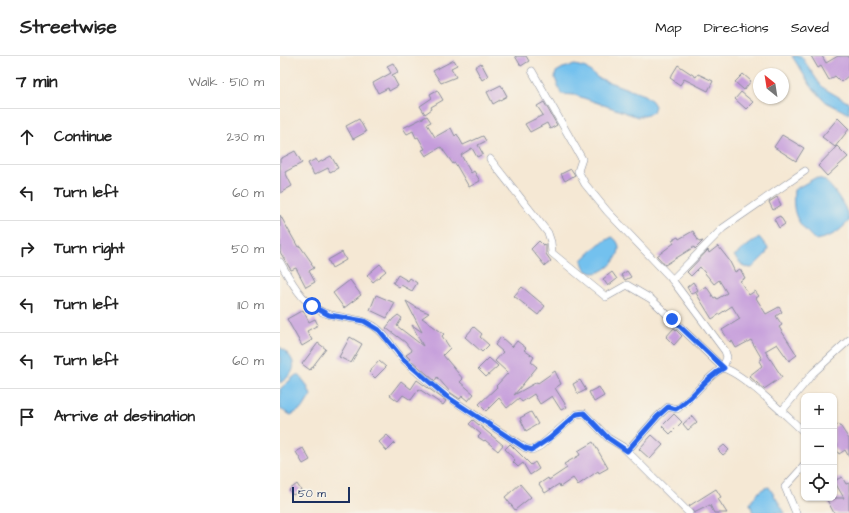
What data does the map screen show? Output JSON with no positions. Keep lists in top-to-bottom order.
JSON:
{
  "scale_bar": "50 m",
  "north": "top left",
  "page": {
    "header": "Streetwise",
    "nav": ["Map", "Directions", "Saved"],
    "heading": ["7 min", "Walk · 510 m"],
    "list": [
      ["Continue", "230 m"],
      ["Turn left", "60 m"],
      ["Turn right", "50 m"],
      ["Turn left", "110 m"],
      ["Turn left", "60 m"],
      "Arrive at destination"
    ],
    "map_buttons": ["+", "−"],
    "scale": "50 m"
  }
}
